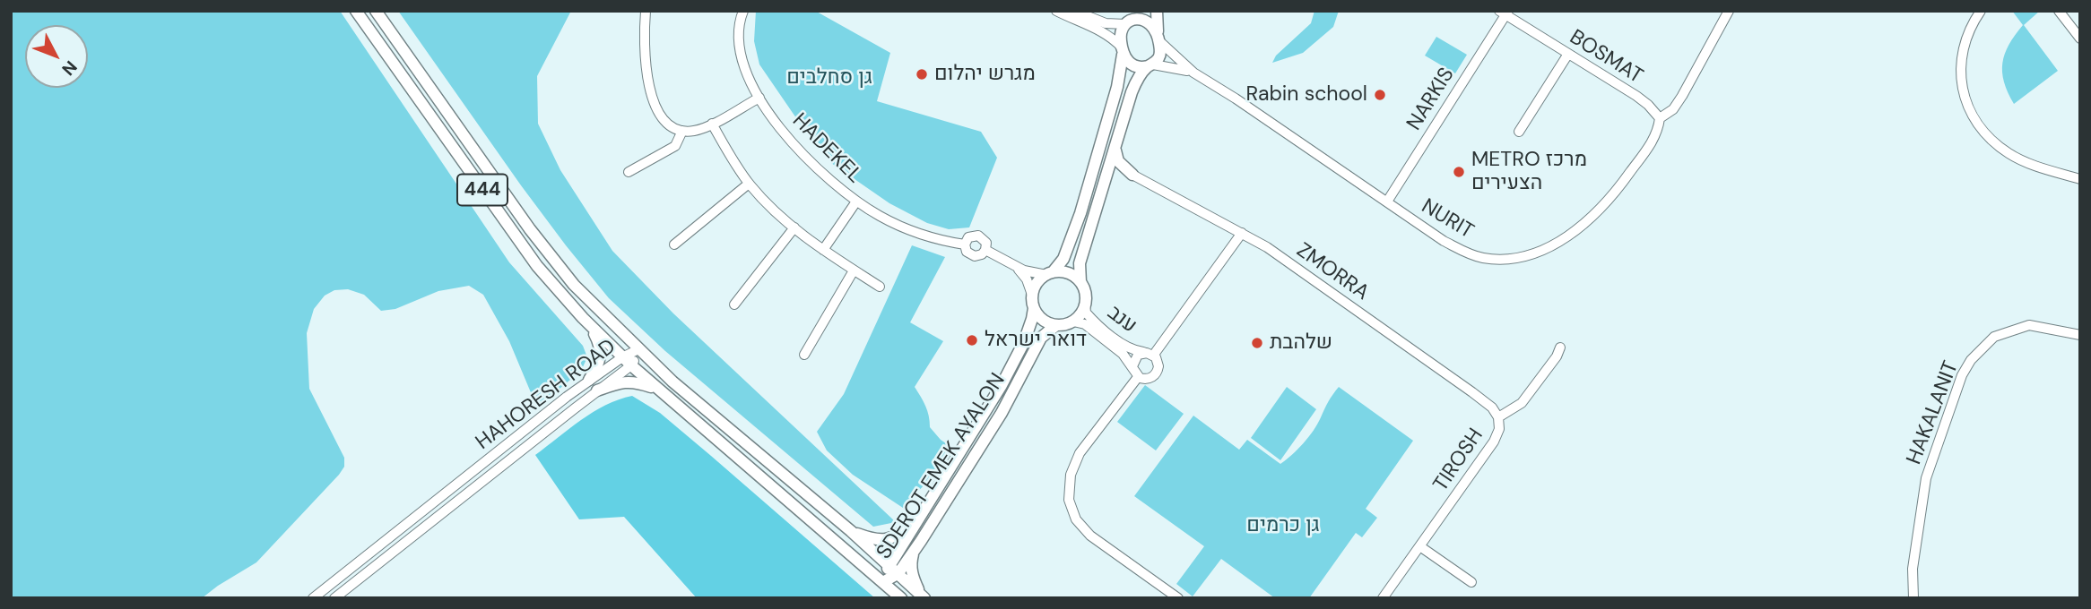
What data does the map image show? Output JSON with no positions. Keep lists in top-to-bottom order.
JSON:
{
  "streets": {
    "main road": ["444", "SDEROT EMEK AYALON"],
    "street": [
      "BOSMAT",
      "NARKIS",
      "HADEKEL",
      "NURIT",
      "ZMORRA",
      "ענב",
      "HAHORESH ROAD",
      "HAKALANIT",
      "TIROSH"
    ]
  },
  "crossings": [
    ["BOSMAT", "NARKIS"],
    ["BOSMAT", "NURIT"],
    ["NARKIS", "NURIT"],
    ["444", "HAHORESH ROAD"],
    ["444", "SDEROT EMEK AYALON"],
    ["ZMORRA", "TIROSH"],
    ["ענב", "SDEROT EMEK AYALON"]
  ],
  "parks": ["גן סחלבים", "גן כרמים"],
  "places": [
    "מגרש יהלום",
    "Rabin school",
    "METRO מרכז הצעירים",
    "דואר ישראל",
    "שלהבת"
  ],
  "north": "bottom right"
}
